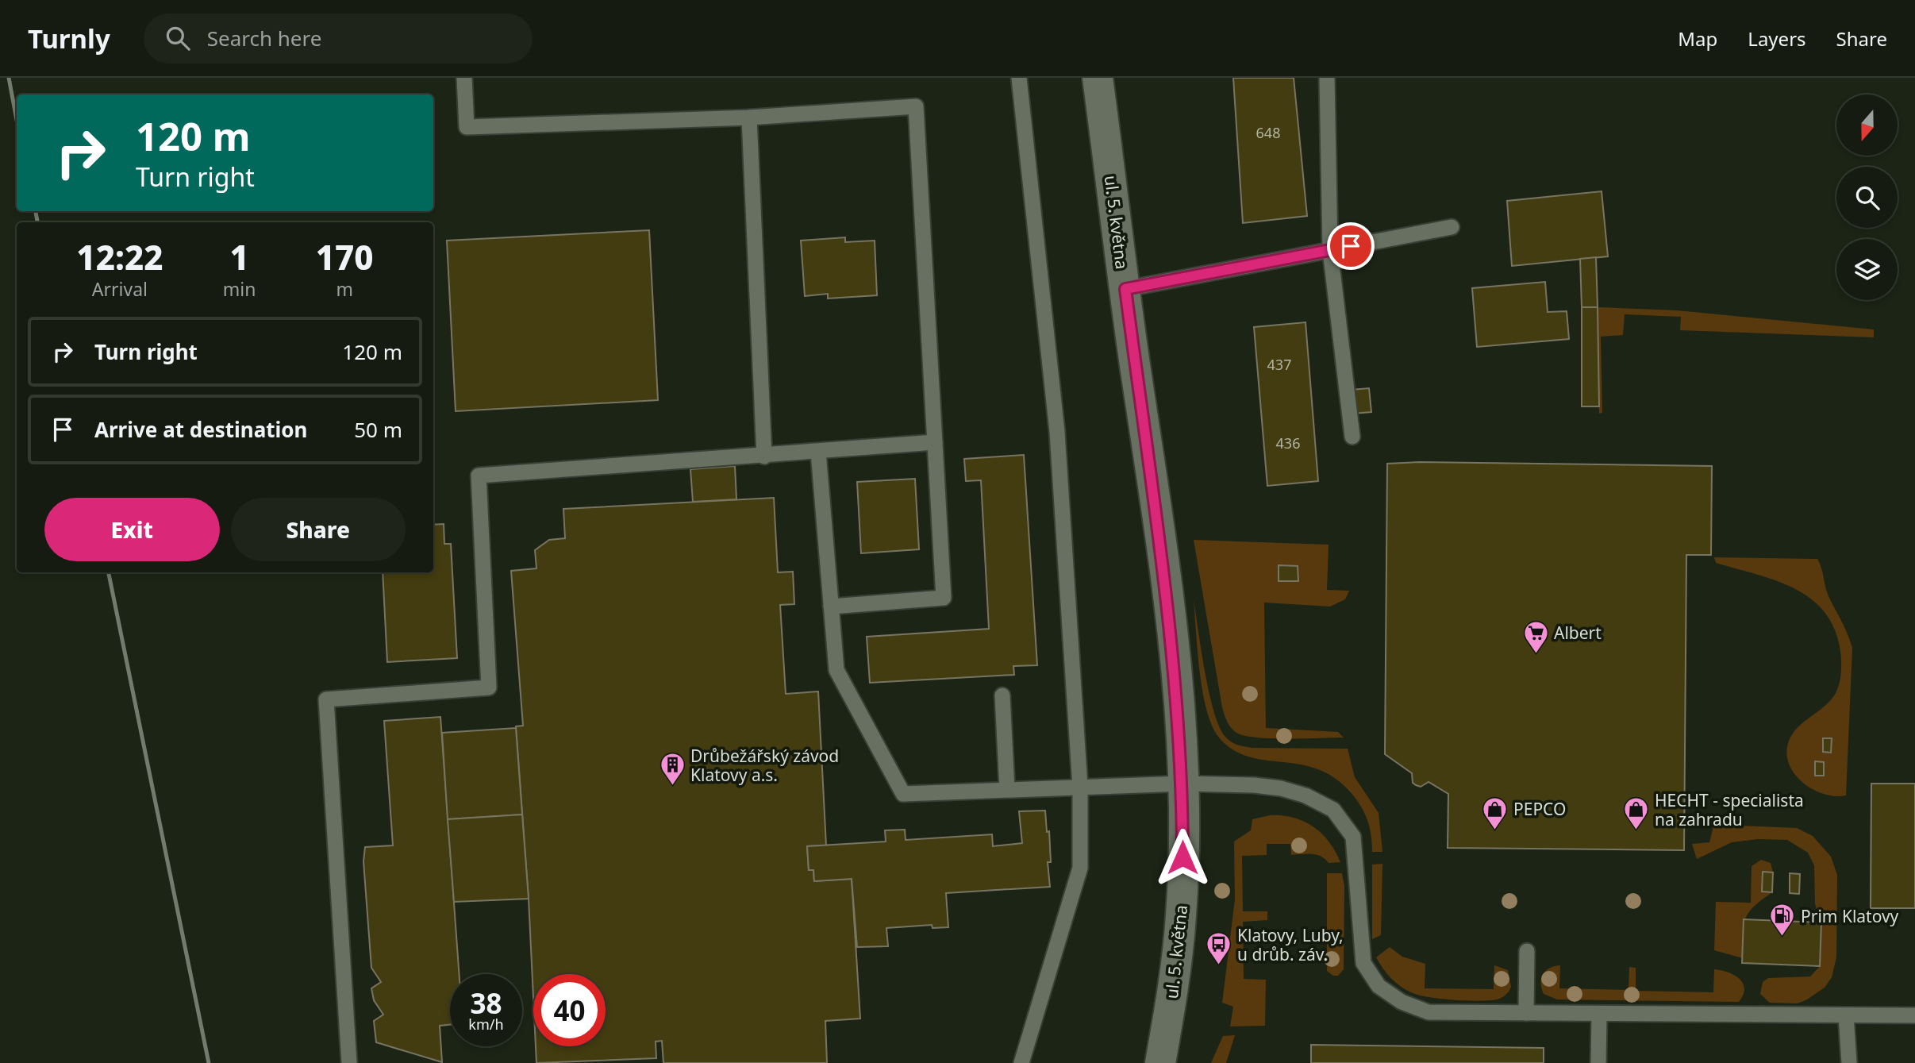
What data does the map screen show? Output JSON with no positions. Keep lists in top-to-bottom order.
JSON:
{
  "streets": {
    "street": ["ul. 5. května"]
  },
  "places": {
    "supermarket": ["Albert"],
    "building": ["Drůbežářský závod Klatovy a.s."],
    "shop": ["PEPCO", "HECHT - specialista na zahradu"],
    "fuel station": ["Prim Klatovy"],
    "bus stop": ["Klatovy, Luby, u drůb. záv."]
  },
  "house_numbers": ["648", "437", "436"],
  "north": "bottom",
  "page": {
    "header": "Turnly",
    "search": "Search here",
    "nav": ["Map", "Layers", "Share"],
    "turn": ["120 m", "Turn right"],
    "eta": [
      "12:22",
      "Arrival",
      "1",
      "min",
      "170",
      "m"
    ],
    "list": [
      {
        "name": "Turn right",
        "value": "120 m"
      },
      {
        "name": "Arrive at destination",
        "value": "50 m"
      }
    ],
    "buttons": ["Exit", "Share"],
    "speed": "38 km/h",
    "limit": "40"
  }
}
